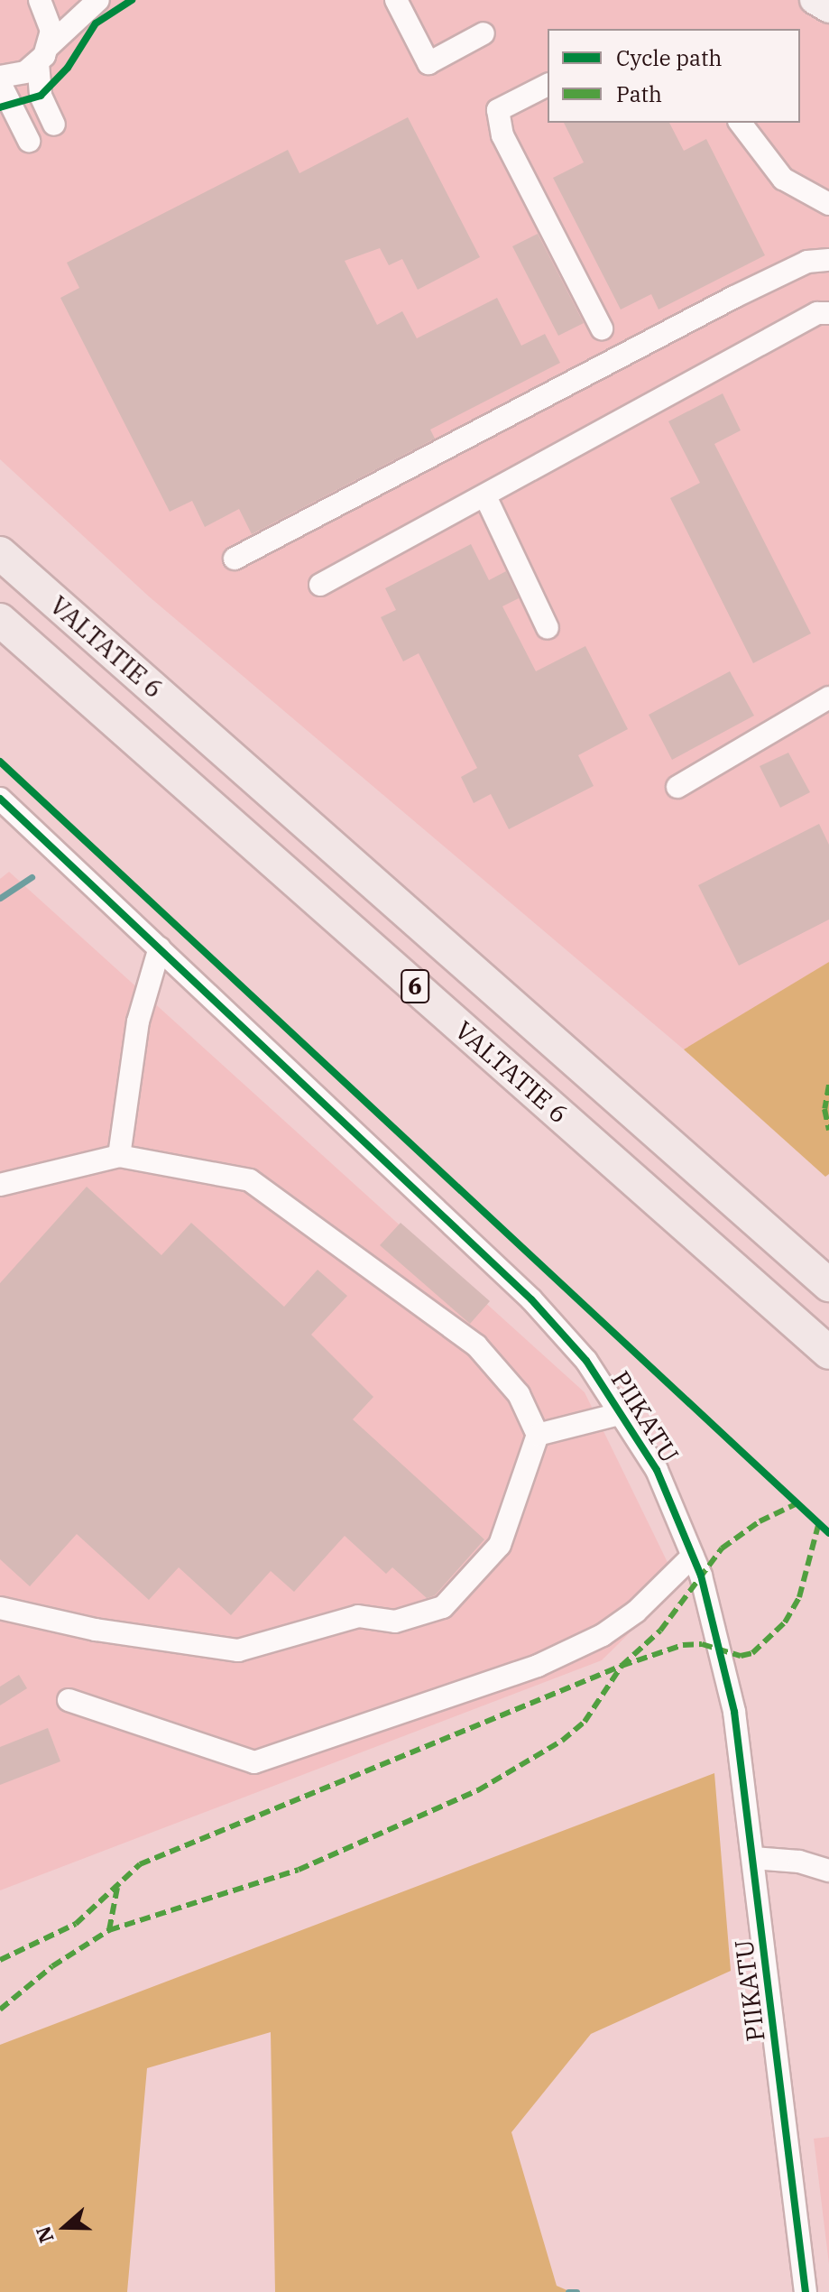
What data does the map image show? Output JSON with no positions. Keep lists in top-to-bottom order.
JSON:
{
  "streets": {
    "highway": ["VALTATIE 6", "6"],
    "street": ["PIIKATU"]
  },
  "legend": ["Cycle path", "Path"],
  "north": "left"
}
